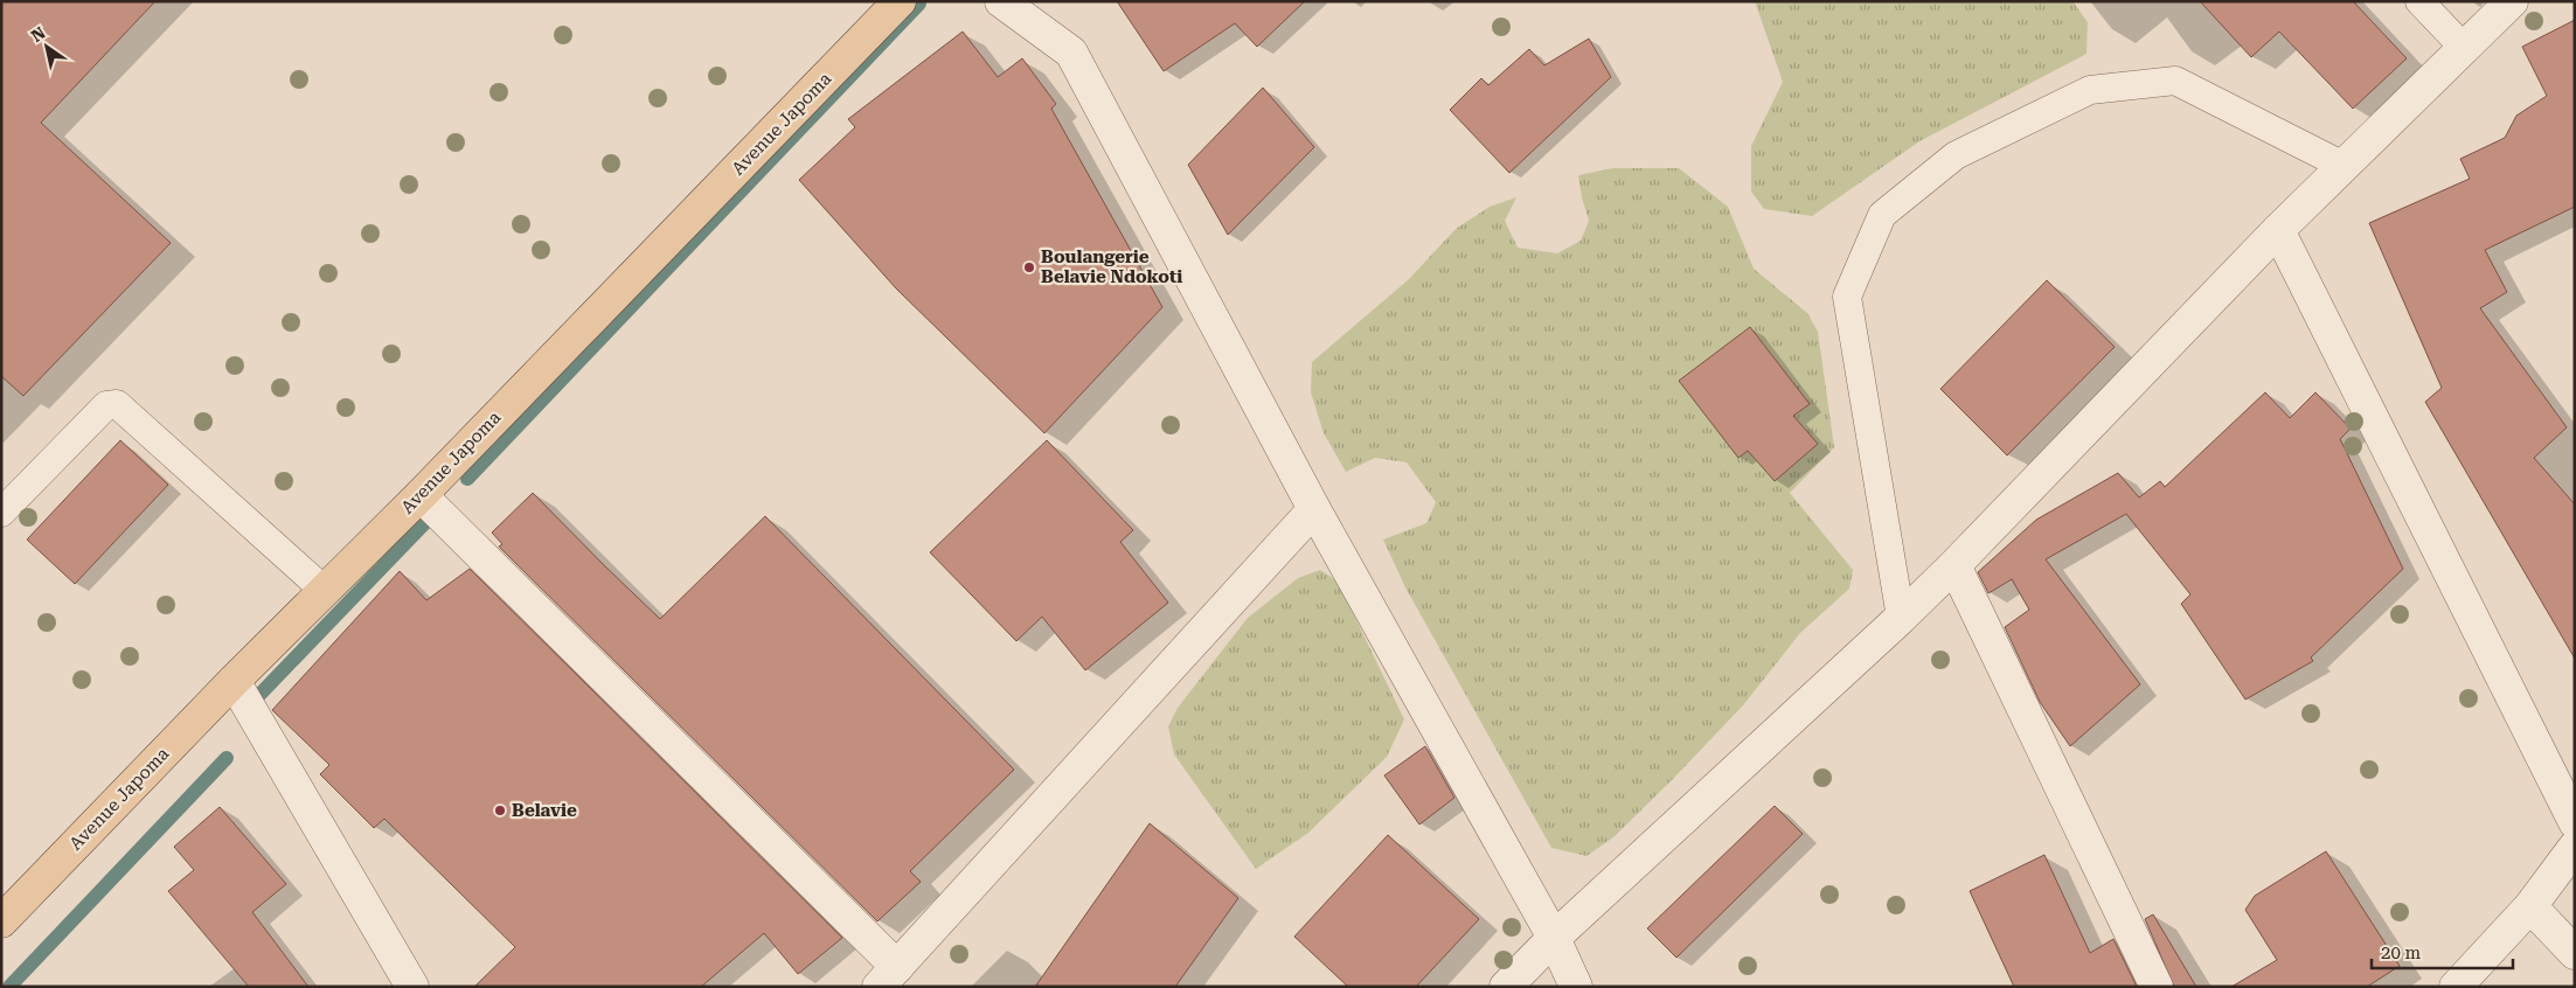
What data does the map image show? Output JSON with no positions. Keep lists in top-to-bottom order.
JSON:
{
  "streets": {
    "main road": ["Avenue Japoma"]
  },
  "places": ["Boulangerie Belavie Ndokoti", "Belavie"],
  "scale_bar": "20 m",
  "north": "top left"
}
